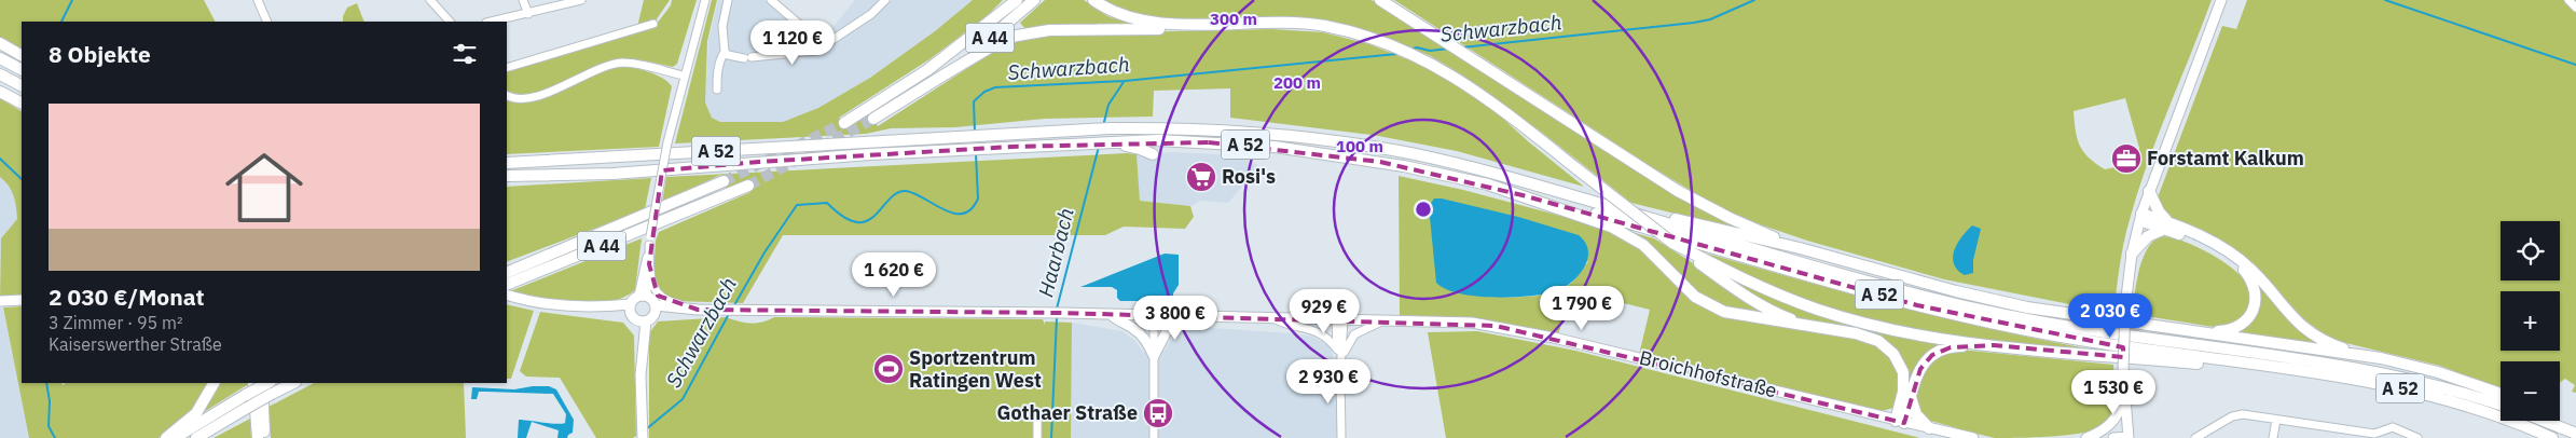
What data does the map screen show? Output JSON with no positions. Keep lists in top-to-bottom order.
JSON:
{
  "streets": {
    "highway": ["A 44", "A 52"],
    "main road": ["Broichhofstraße"]
  },
  "water": ["Schwarzbach", "Haarbach"],
  "places": {
    "office": ["Forstamt Kalkum"],
    "supermarket": ["Rosi's"],
    "sports": ["Sportzentrum Ratingen West"],
    "bus stop": ["Gothaer Straße"]
  },
  "page": {
    "price": [
      "1 120 €",
      "1 620 €",
      "1 790 €",
      "929 €",
      "2 030 €",
      "3 800 €",
      "2 930 €",
      "1 530 €"
    ],
    "heading": "8 Objekte",
    "list": [
      {
        "name": "2 030 €/Monat",
        "note": "3 Zimmer · 95 m² · Kaiserswerther Straße"
      }
    ],
    "map_buttons": ["+", "−"]
  },
  "rings": ["300 m", "200 m", "100 m"]
}
